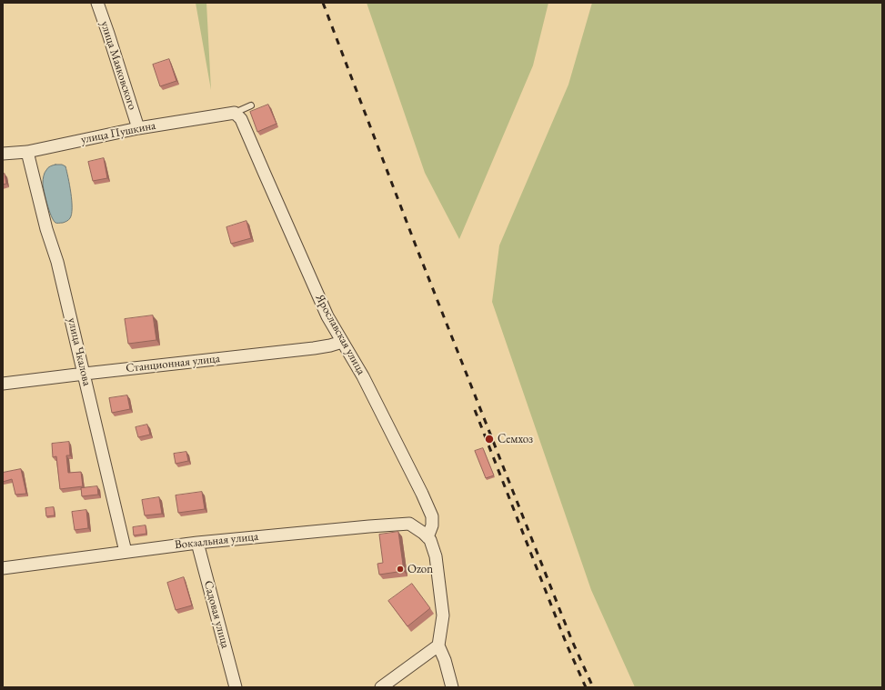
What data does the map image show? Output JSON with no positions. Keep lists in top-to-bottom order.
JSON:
{
  "streets": {
    "street": [
      "улица Маяковского",
      "улица Пушкина",
      "Ярославская улица",
      "улица Чкалова",
      "Станционная улица",
      "Вокзальная улица",
      "Садовая улица"
    ]
  },
  "crossings": [
    ["улица Маяковского", "улица Пушкина"],
    ["улица Пушкина", "Ярославская улица"],
    ["улица Пушкина", "улица Чкалова"],
    ["Ярославская улица", "Станционная улица"],
    ["Ярославская улица", "Вокзальная улица"],
    ["улица Чкалова", "Станционная улица"],
    ["улица Чкалова", "Вокзальная улица"],
    ["Вокзальная улица", "Садовая улица"]
  ],
  "places": ["Семхоз", "Ozon"]
}
